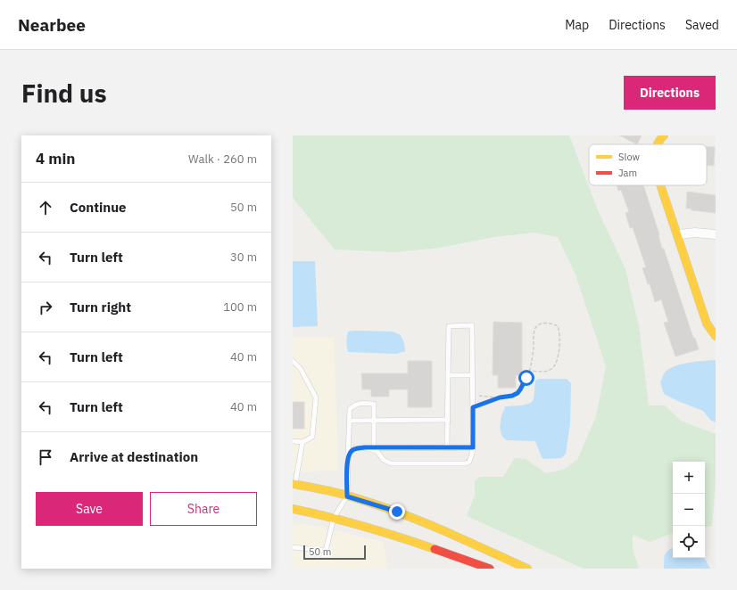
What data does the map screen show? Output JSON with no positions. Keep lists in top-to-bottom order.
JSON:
{
  "legend": ["Slow", "Jam"],
  "scale_bar": "50 m",
  "page": {
    "header": "Nearbee",
    "nav": ["Map", "Directions", "Saved"],
    "buttons": [
      "Directions",
      ["Save", "Share"]
    ],
    "title": "Find us",
    "heading": ["4 min", "Walk · 260 m"],
    "list": [
      ["Continue", "50 m"],
      ["Turn left", "30 m"],
      ["Turn right", "100 m"],
      ["Turn left", "40 m"],
      ["Turn left", "40 m"],
      "Arrive at destination"
    ],
    "map_buttons": ["+", "−"],
    "scale": "50 m"
  }
}
